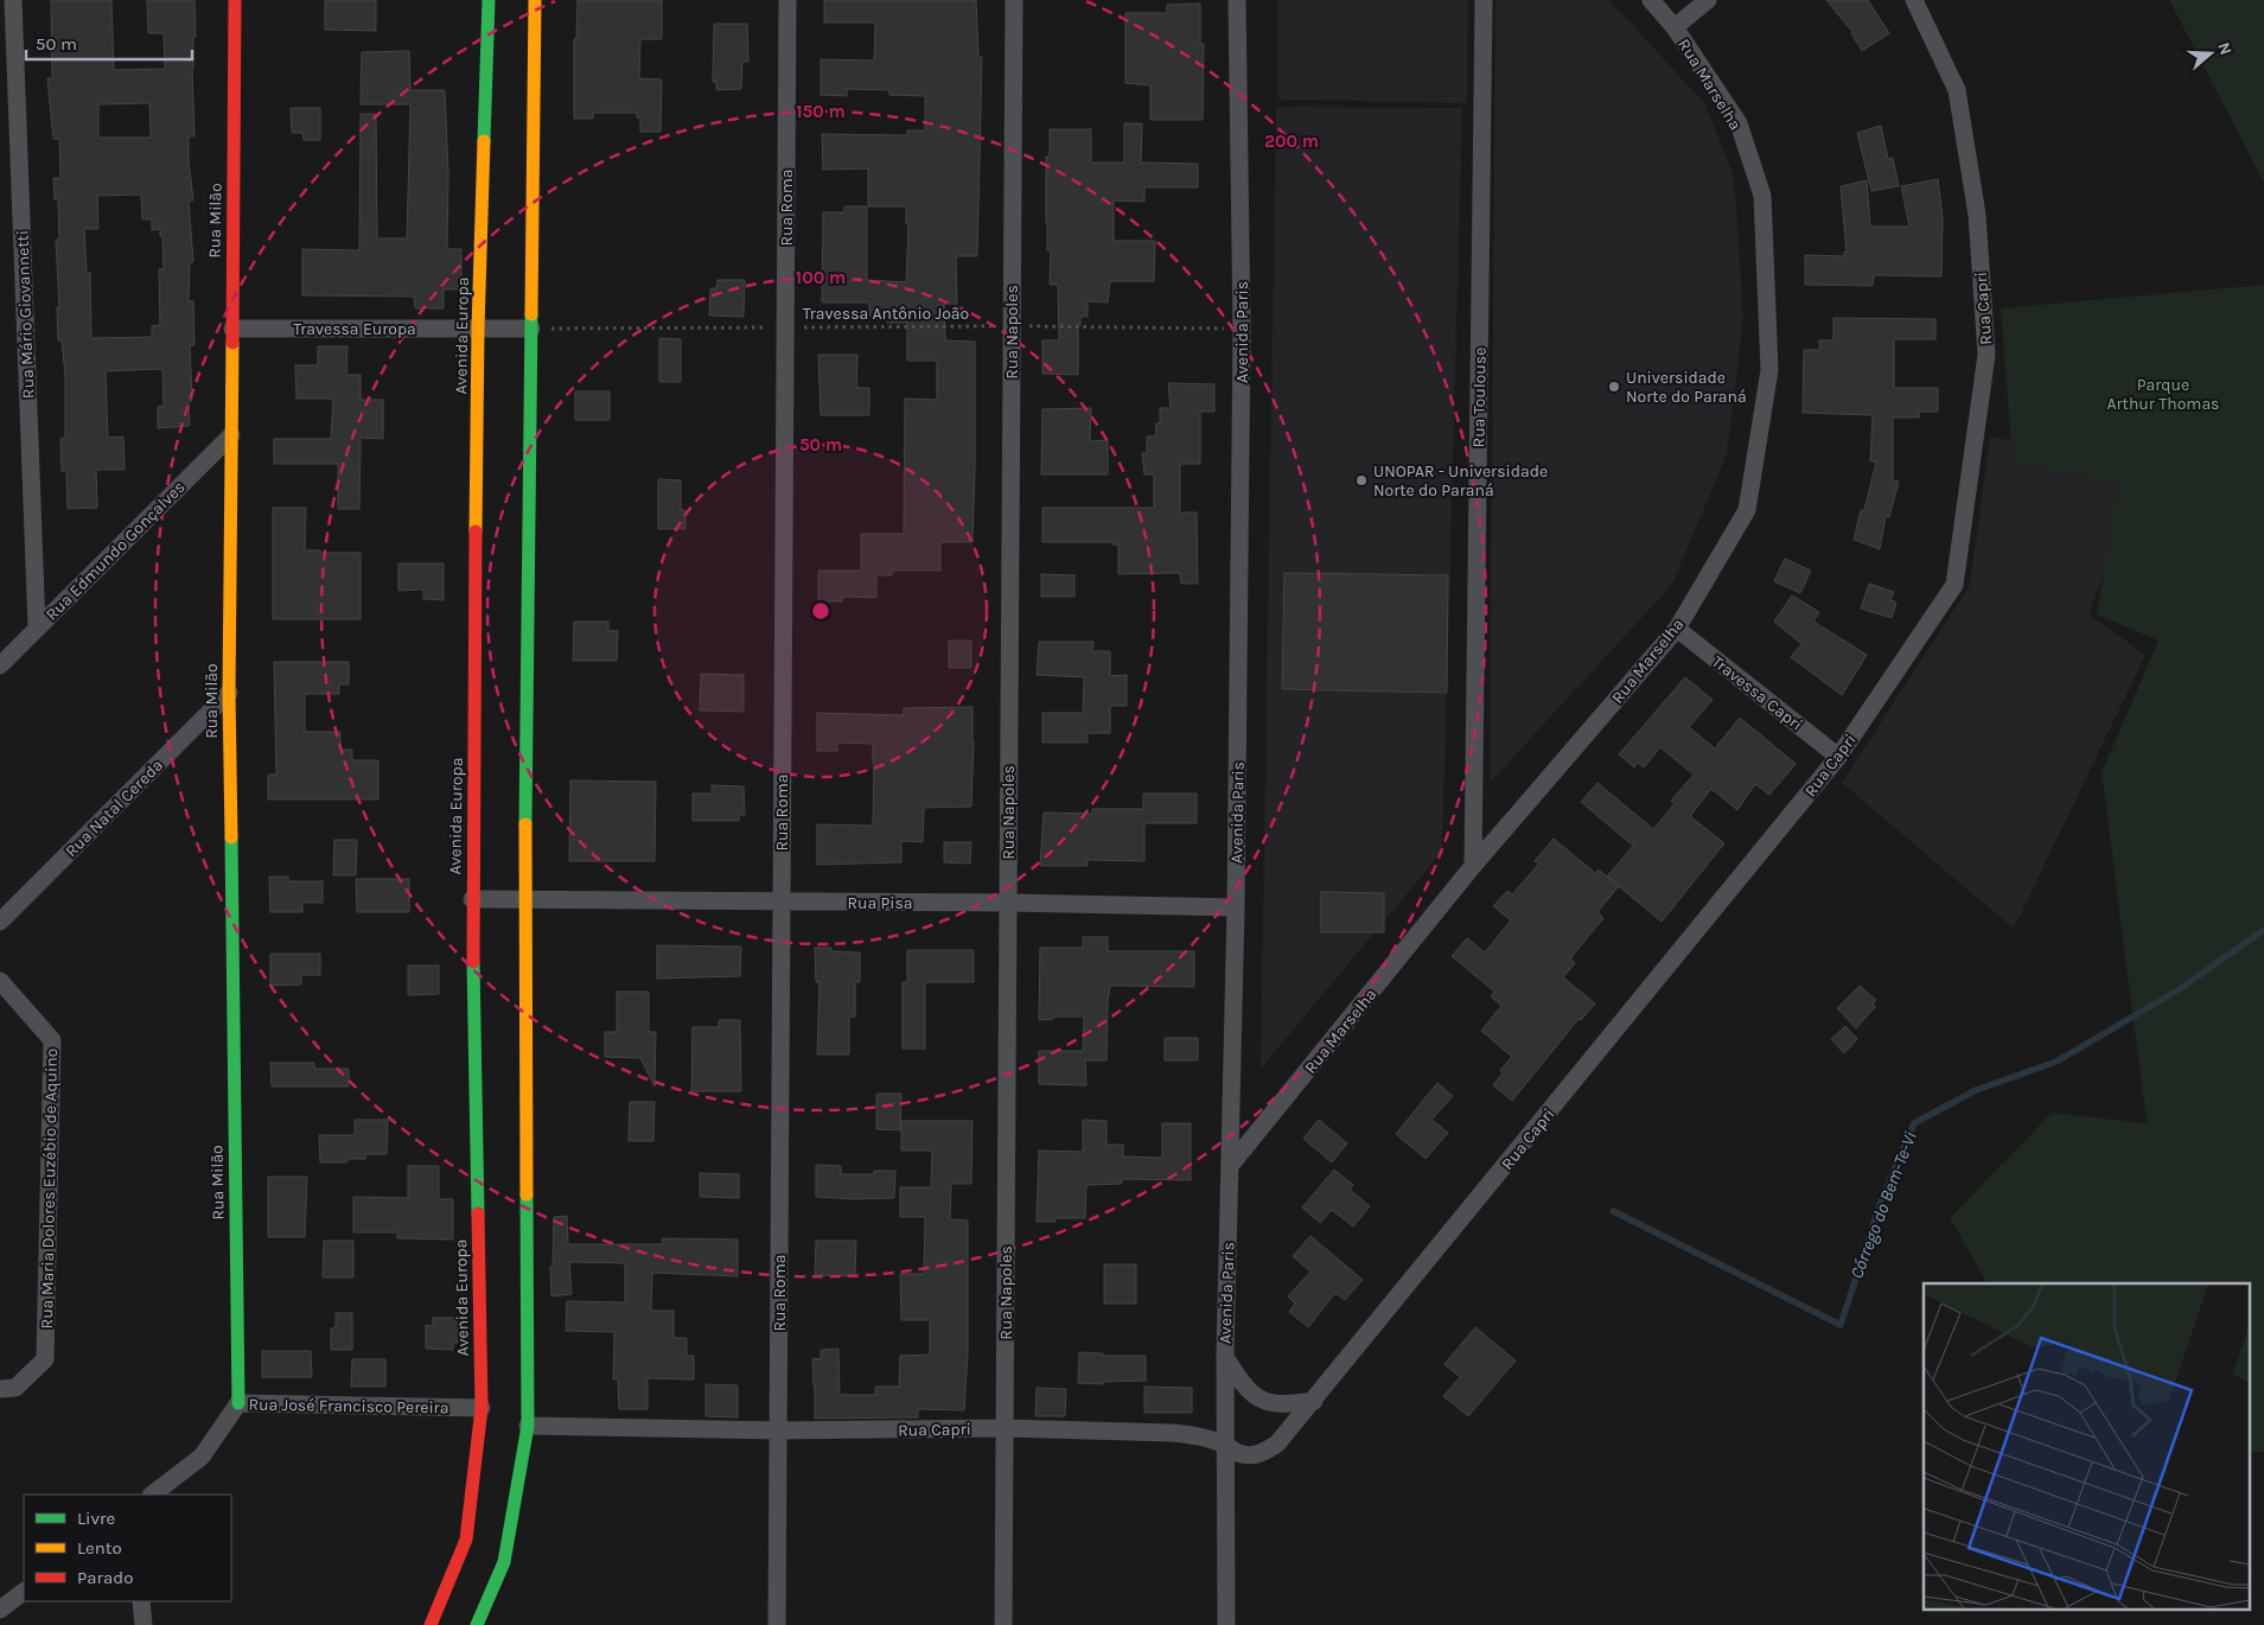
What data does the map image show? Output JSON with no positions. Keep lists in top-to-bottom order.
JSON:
{
  "streets": {
    "main road": ["Rua Milão", "Avenida Europa"],
    "street": [
      "Rua Marselha",
      "Rua Roma",
      "Rua Capri",
      "Rua Mário Giovannetti",
      "Travessa Europa",
      "Rua Napoles",
      "Avenida Paris",
      "Rua Toulouse",
      "Rua Edmundo Gonçalves",
      "Travessa Capri",
      "Rua Natal Cereda",
      "Rua Pisa",
      "Rua Maria Dolores Euzébio de Aquino",
      "Rua José Francisco Pereira"
    ],
    "path": ["Travessa Antônio João"]
  },
  "crossings": [
    ["Rua Marselha", "Avenida Paris"],
    ["Rua Marselha", "Rua Toulouse"],
    ["Rua Marselha", "Travessa Capri"],
    ["Rua Roma", "Rua Capri"],
    ["Rua Roma", "Travessa Antônio João"],
    ["Rua Roma", "Rua Pisa"],
    ["Rua Milão", "Travessa Europa"],
    ["Rua Milão", "Rua Edmundo Gonçalves"],
    ["Rua Milão", "Rua Natal Cereda"],
    ["Rua Milão", "Rua José Francisco Pereira"],
    ["Rua Capri", "Rua Napoles"],
    ["Rua Capri", "Avenida Paris"],
    ["Rua Capri", "Travessa Capri"],
    ["Travessa Antônio João", "Travessa Europa"],
    ["Travessa Antônio João", "Rua Napoles"],
    ["Travessa Antônio João", "Avenida Paris"],
    ["Rua Mário Giovannetti", "Rua Edmundo Gonçalves"],
    ["Travessa Europa", "Avenida Europa"],
    ["Rua Napoles", "Rua Pisa"],
    ["Avenida Paris", "Rua Pisa"],
    ["Avenida Europa", "Rua Pisa"],
    ["Avenida Europa", "Rua José Francisco Pereira"]
  ],
  "water": ["Córrego do Bem-Te-Vi"],
  "parks": ["Parque Arthur Thomas"],
  "places": ["Universidade Norte do Paraná", "UNOPAR - Universidade Norte do Paraná"],
  "legend": ["Livre", "Lento", "Parado"],
  "scale_bar": "50 m",
  "north": "right",
  "rings": [
    "150 m",
    "200 m",
    "100 m",
    "50 m"
  ]
}
